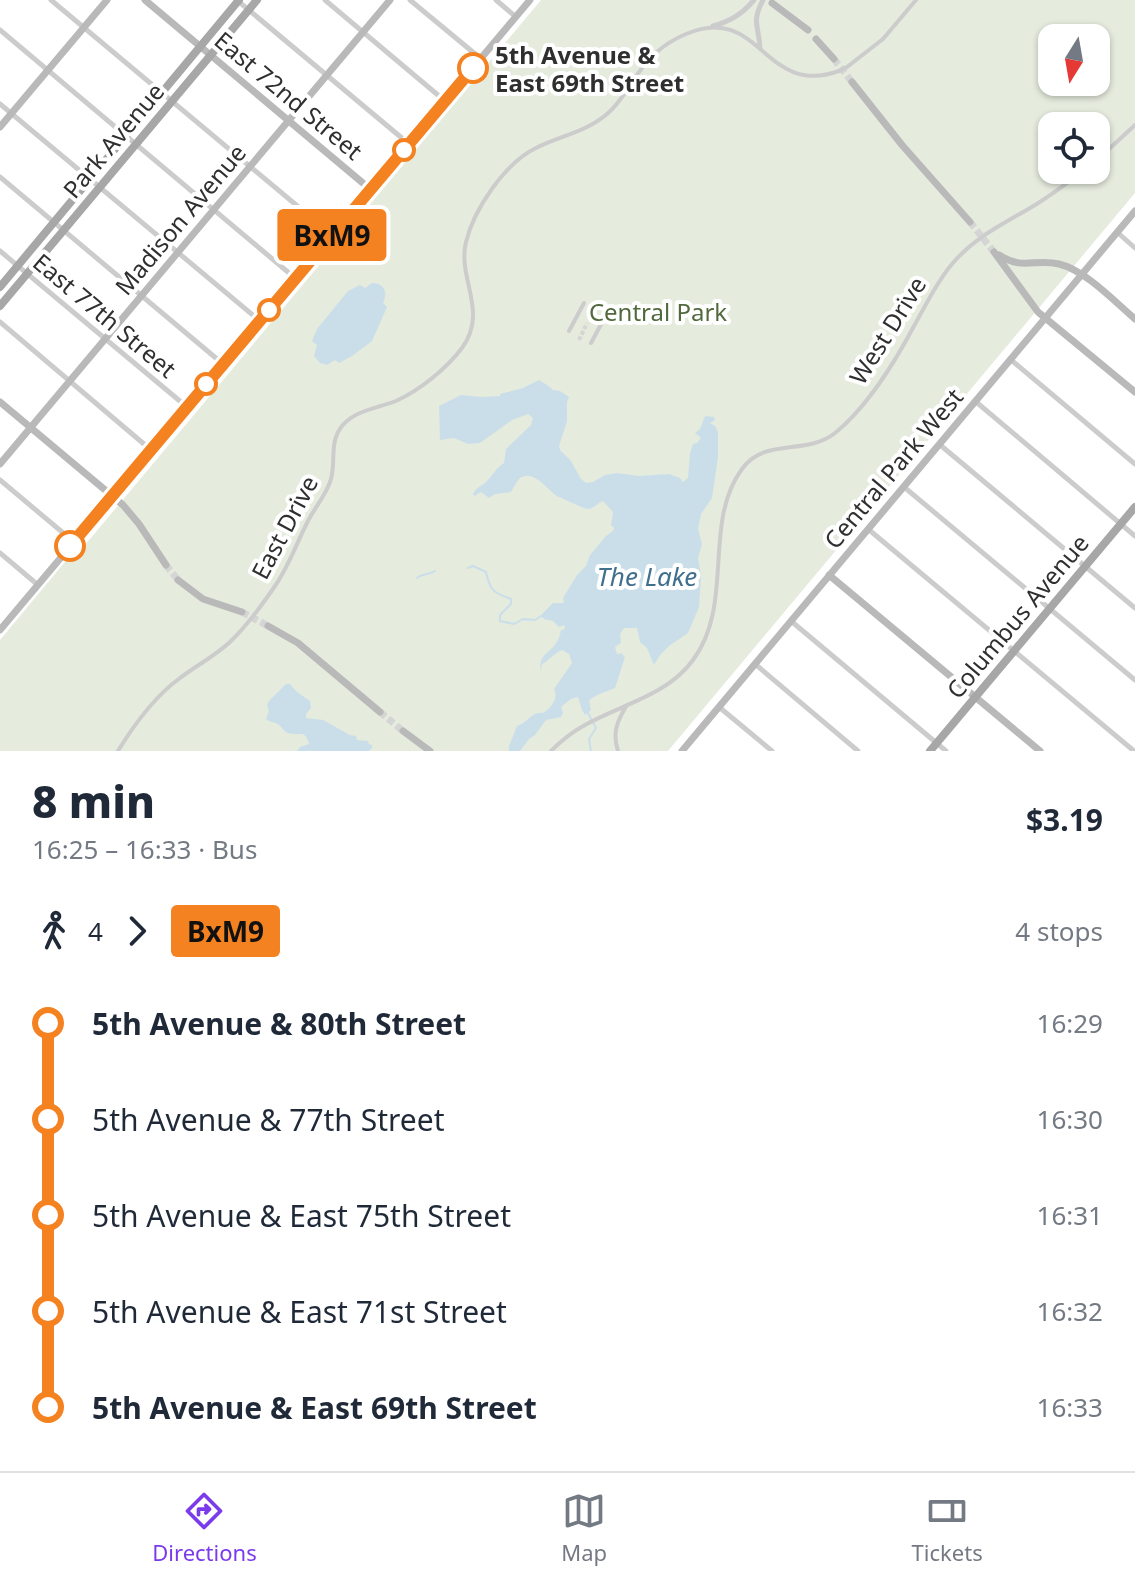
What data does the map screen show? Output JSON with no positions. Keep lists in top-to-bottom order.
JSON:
{
  "streets": {
    "main road": [
      "East 72nd Street",
      "Park Avenue",
      "Madison Avenue",
      "Central Park West",
      "Columbus Avenue"
    ],
    "street": ["East 77th Street", "West Drive", "East Drive"]
  },
  "crossings": [
    ["East 72nd Street", "Park Avenue"],
    ["East 72nd Street", "Madison Avenue"],
    ["Park Avenue", "East 77th Street"],
    ["Madison Avenue", "East 77th Street"]
  ],
  "water": ["The Lake"],
  "parks": ["Central Park"],
  "places": ["5th Avenue & East 69th Street"],
  "lines": ["bus line BxM9"],
  "north": "bottom",
  "page": {
    "on_map": "BxM9",
    "heading": ["8 min", "16:25 – 16:33 · Bus", "$3.19"],
    "legs": ["4", "BxM9", "4 stops"],
    "list": [
      {
        "name": "5th Avenue & 80th Street",
        "value": "16:29"
      },
      {
        "name": "5th Avenue & 77th Street",
        "value": "16:30"
      },
      {
        "name": "5th Avenue & East 75th Street",
        "value": "16:31"
      },
      {
        "name": "5th Avenue & East 71st Street",
        "value": "16:32"
      },
      {
        "name": "5th Avenue & East 69th Street",
        "value": "16:33"
      }
    ],
    "tabs": ["Directions", "Map", "Tickets"]
  }
}
